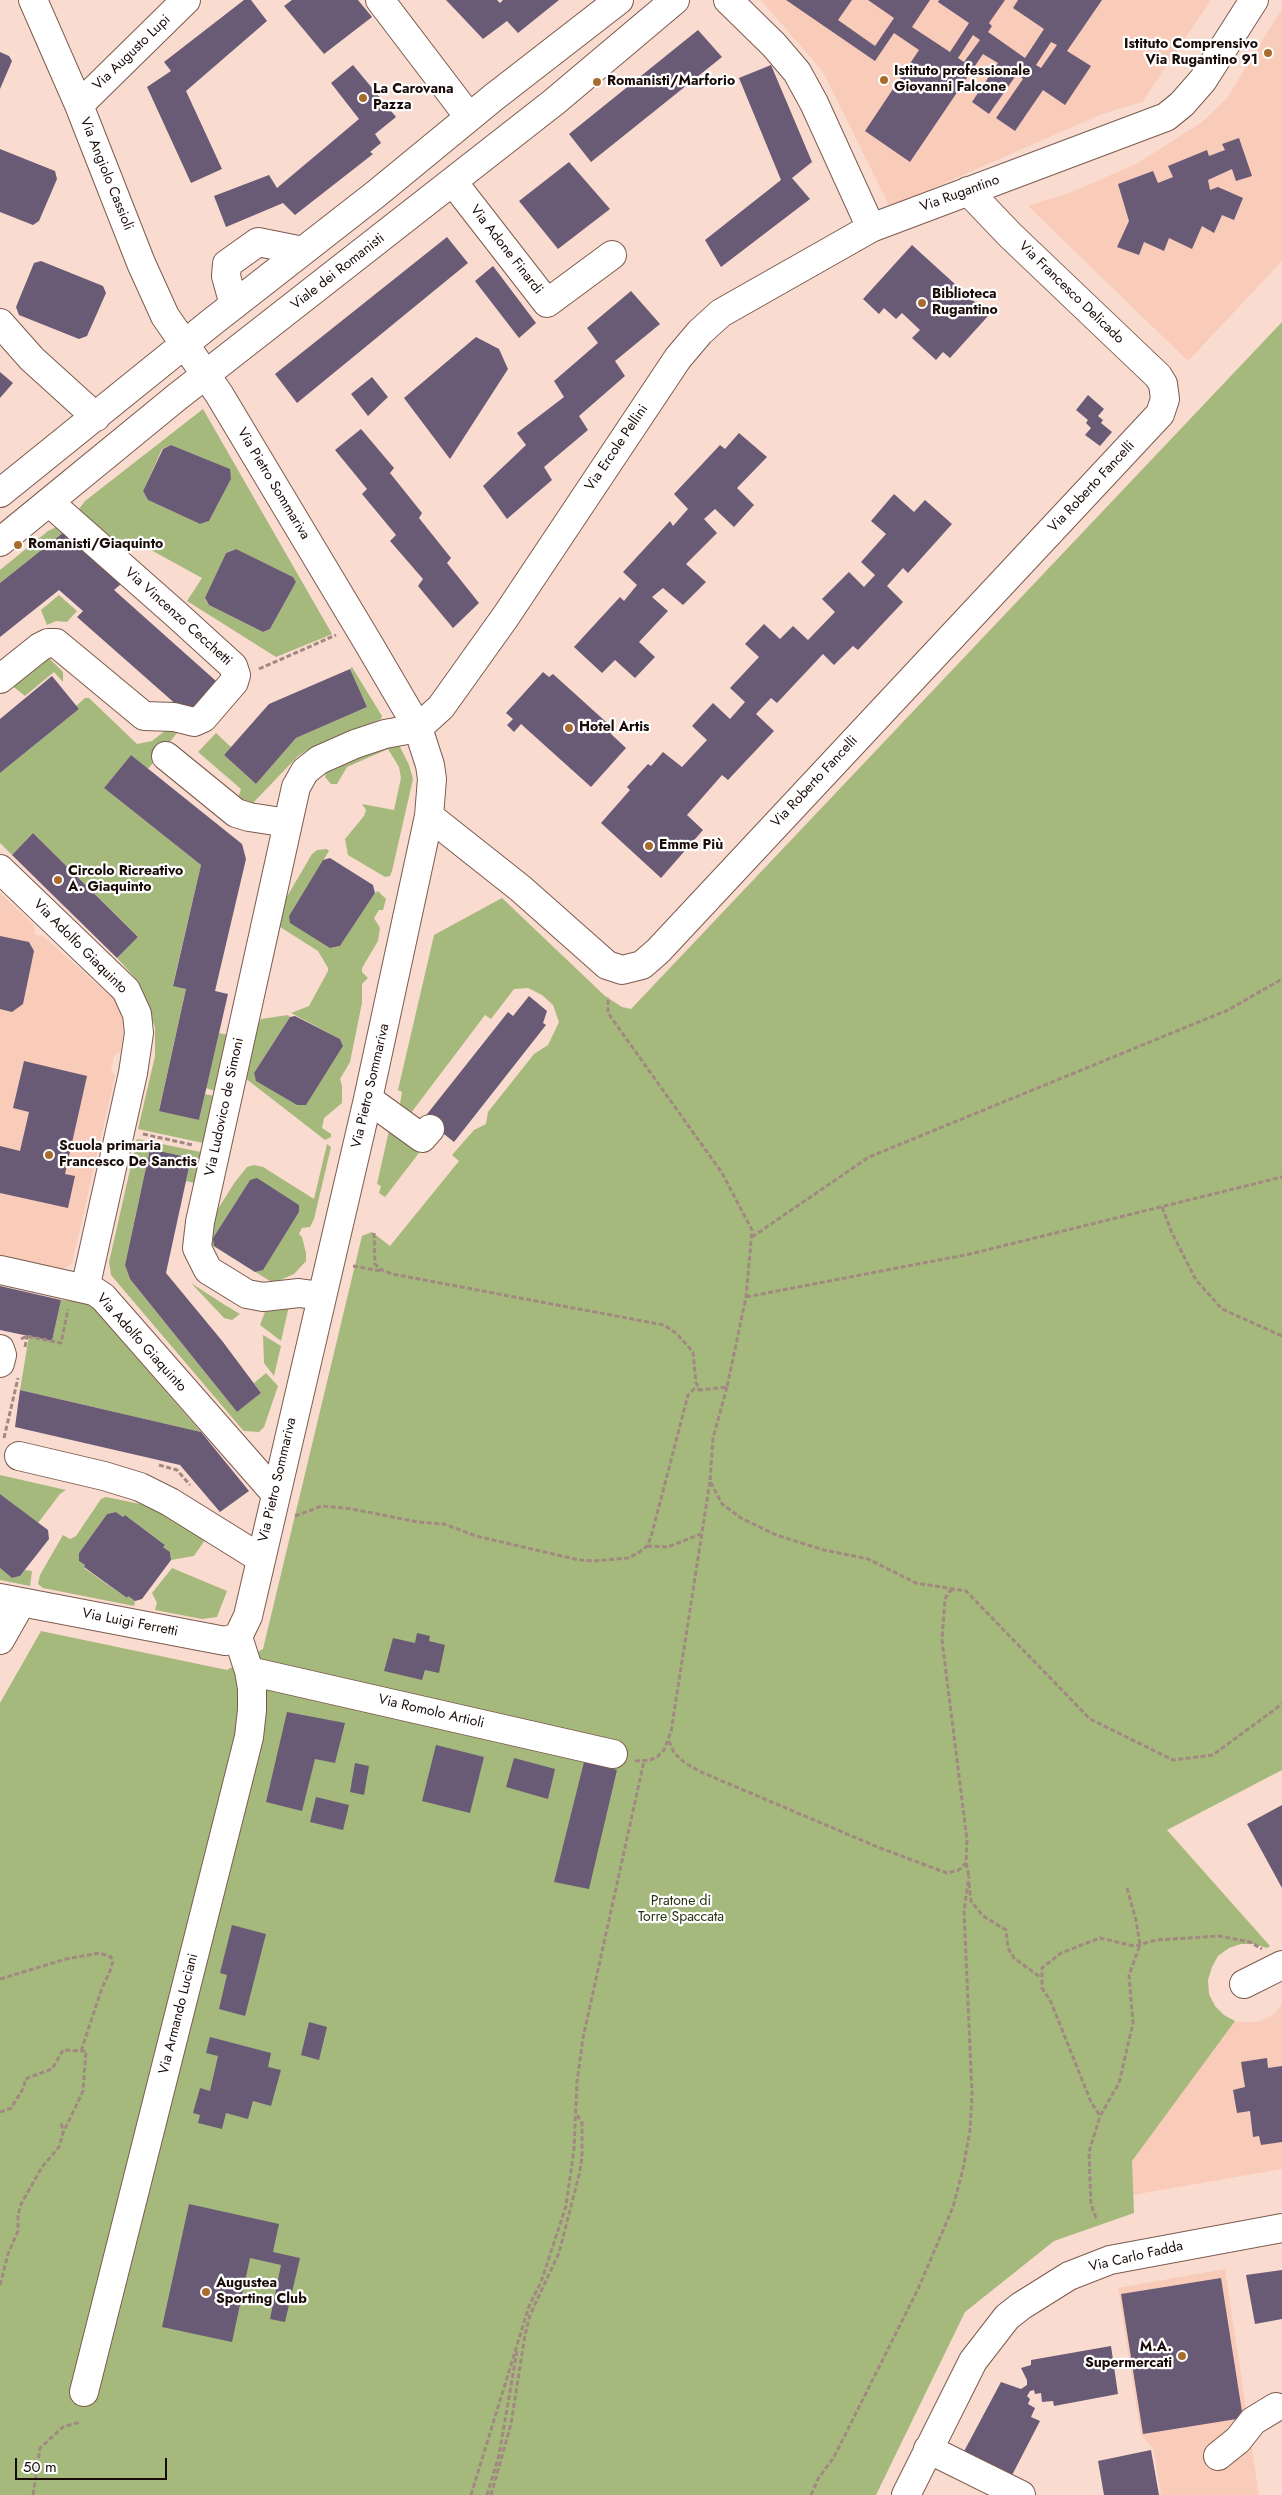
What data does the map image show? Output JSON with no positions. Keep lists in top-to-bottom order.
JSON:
{
  "streets": {
    "street": [
      "Via Augusto Lupi",
      "Via Angiolo Cassioli",
      "Via Rugantino",
      "Via Adone Finardi",
      "Viale dei Romanisti",
      "Via Francesco Delicado",
      "Via Ercole Pellini",
      "Via Pietro Sommariva",
      "Via Roberto Fancelli",
      "Via Vincenzo Cecchetti",
      "Via Adolfo Giaquinto",
      "Via Ludovico de Simoni",
      "Via Luigi Ferretti",
      "Via Romolo Artioli",
      "Via Armando Luciani",
      "Via Carlo Fadda"
    ]
  },
  "crossings": [
    ["Via Augusto Lupi", "Via Angiolo Cassioli"],
    ["Via Angiolo Cassioli", "Via Pietro Sommariva"],
    ["Via Rugantino", "Via Francesco Delicado"],
    ["Via Rugantino", "Via Ercole Pellini"],
    ["Via Adone Finardi", "Viale dei Romanisti"],
    ["Viale dei Romanisti", "Via Pietro Sommariva"],
    ["Viale dei Romanisti", "Via Vincenzo Cecchetti"],
    ["Via Francesco Delicado", "Via Roberto Fancelli"],
    ["Via Ercole Pellini", "Via Pietro Sommariva"],
    ["Via Ercole Pellini", "Via Ludovico de Simoni"],
    ["Via Pietro Sommariva", "Via Roberto Fancelli"],
    ["Via Pietro Sommariva", "Via Adolfo Giaquinto"],
    ["Via Pietro Sommariva", "Via Ludovico de Simoni"],
    ["Via Pietro Sommariva", "Via Luigi Ferretti"],
    ["Via Pietro Sommariva", "Via Armando Luciani"],
    ["Via Luigi Ferretti", "Via Armando Luciani"],
    ["Via Romolo Artioli", "Via Armando Luciani"]
  ],
  "parks": ["Pratone di Torre Spaccata"],
  "places": [
    "Istituto Comprensivo Via Rugantino 91",
    "Istituto professionale Giovanni Falcone",
    "Romanisti/Marforio",
    "La Carovana Pazza",
    "Biblioteca Rugantino",
    "Romanisti/Giaquinto",
    "Hotel Artis",
    "Emme Più",
    "Circolo Ricreativo A. Giaquinto",
    "Scuola primaria Francesco De Sanctis",
    "Augustea Sporting Club",
    "M.A. Supermercati"
  ],
  "scale_bar": "50 m"
}
